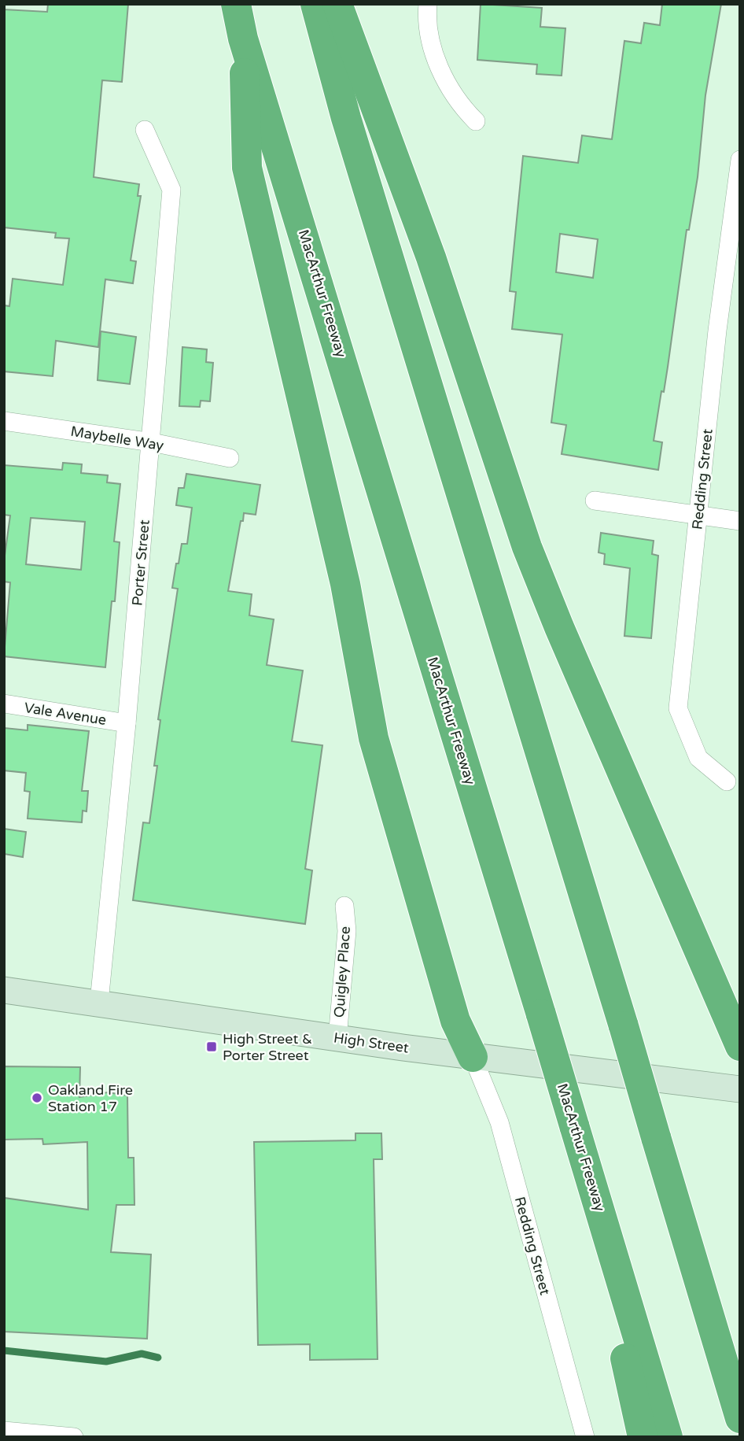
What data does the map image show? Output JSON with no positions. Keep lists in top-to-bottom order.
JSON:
{
  "streets": {
    "highway": ["MacArthur Freeway"],
    "main road": ["High Street"],
    "street": [
      "Maybelle Way",
      "Redding Street",
      "Porter Street",
      "Vale Avenue",
      "Quigley Place"
    ]
  },
  "crossings": [
    ["Maybelle Way", "Porter Street"],
    ["Redding Street", "High Street"],
    ["Porter Street", "Vale Avenue"],
    ["Porter Street", "High Street"],
    ["Quigley Place", "High Street"]
  ],
  "places": {
    "transit": ["High Street & Porter Street"],
    "other": ["Oakland Fire Station 17"]
  }
}
